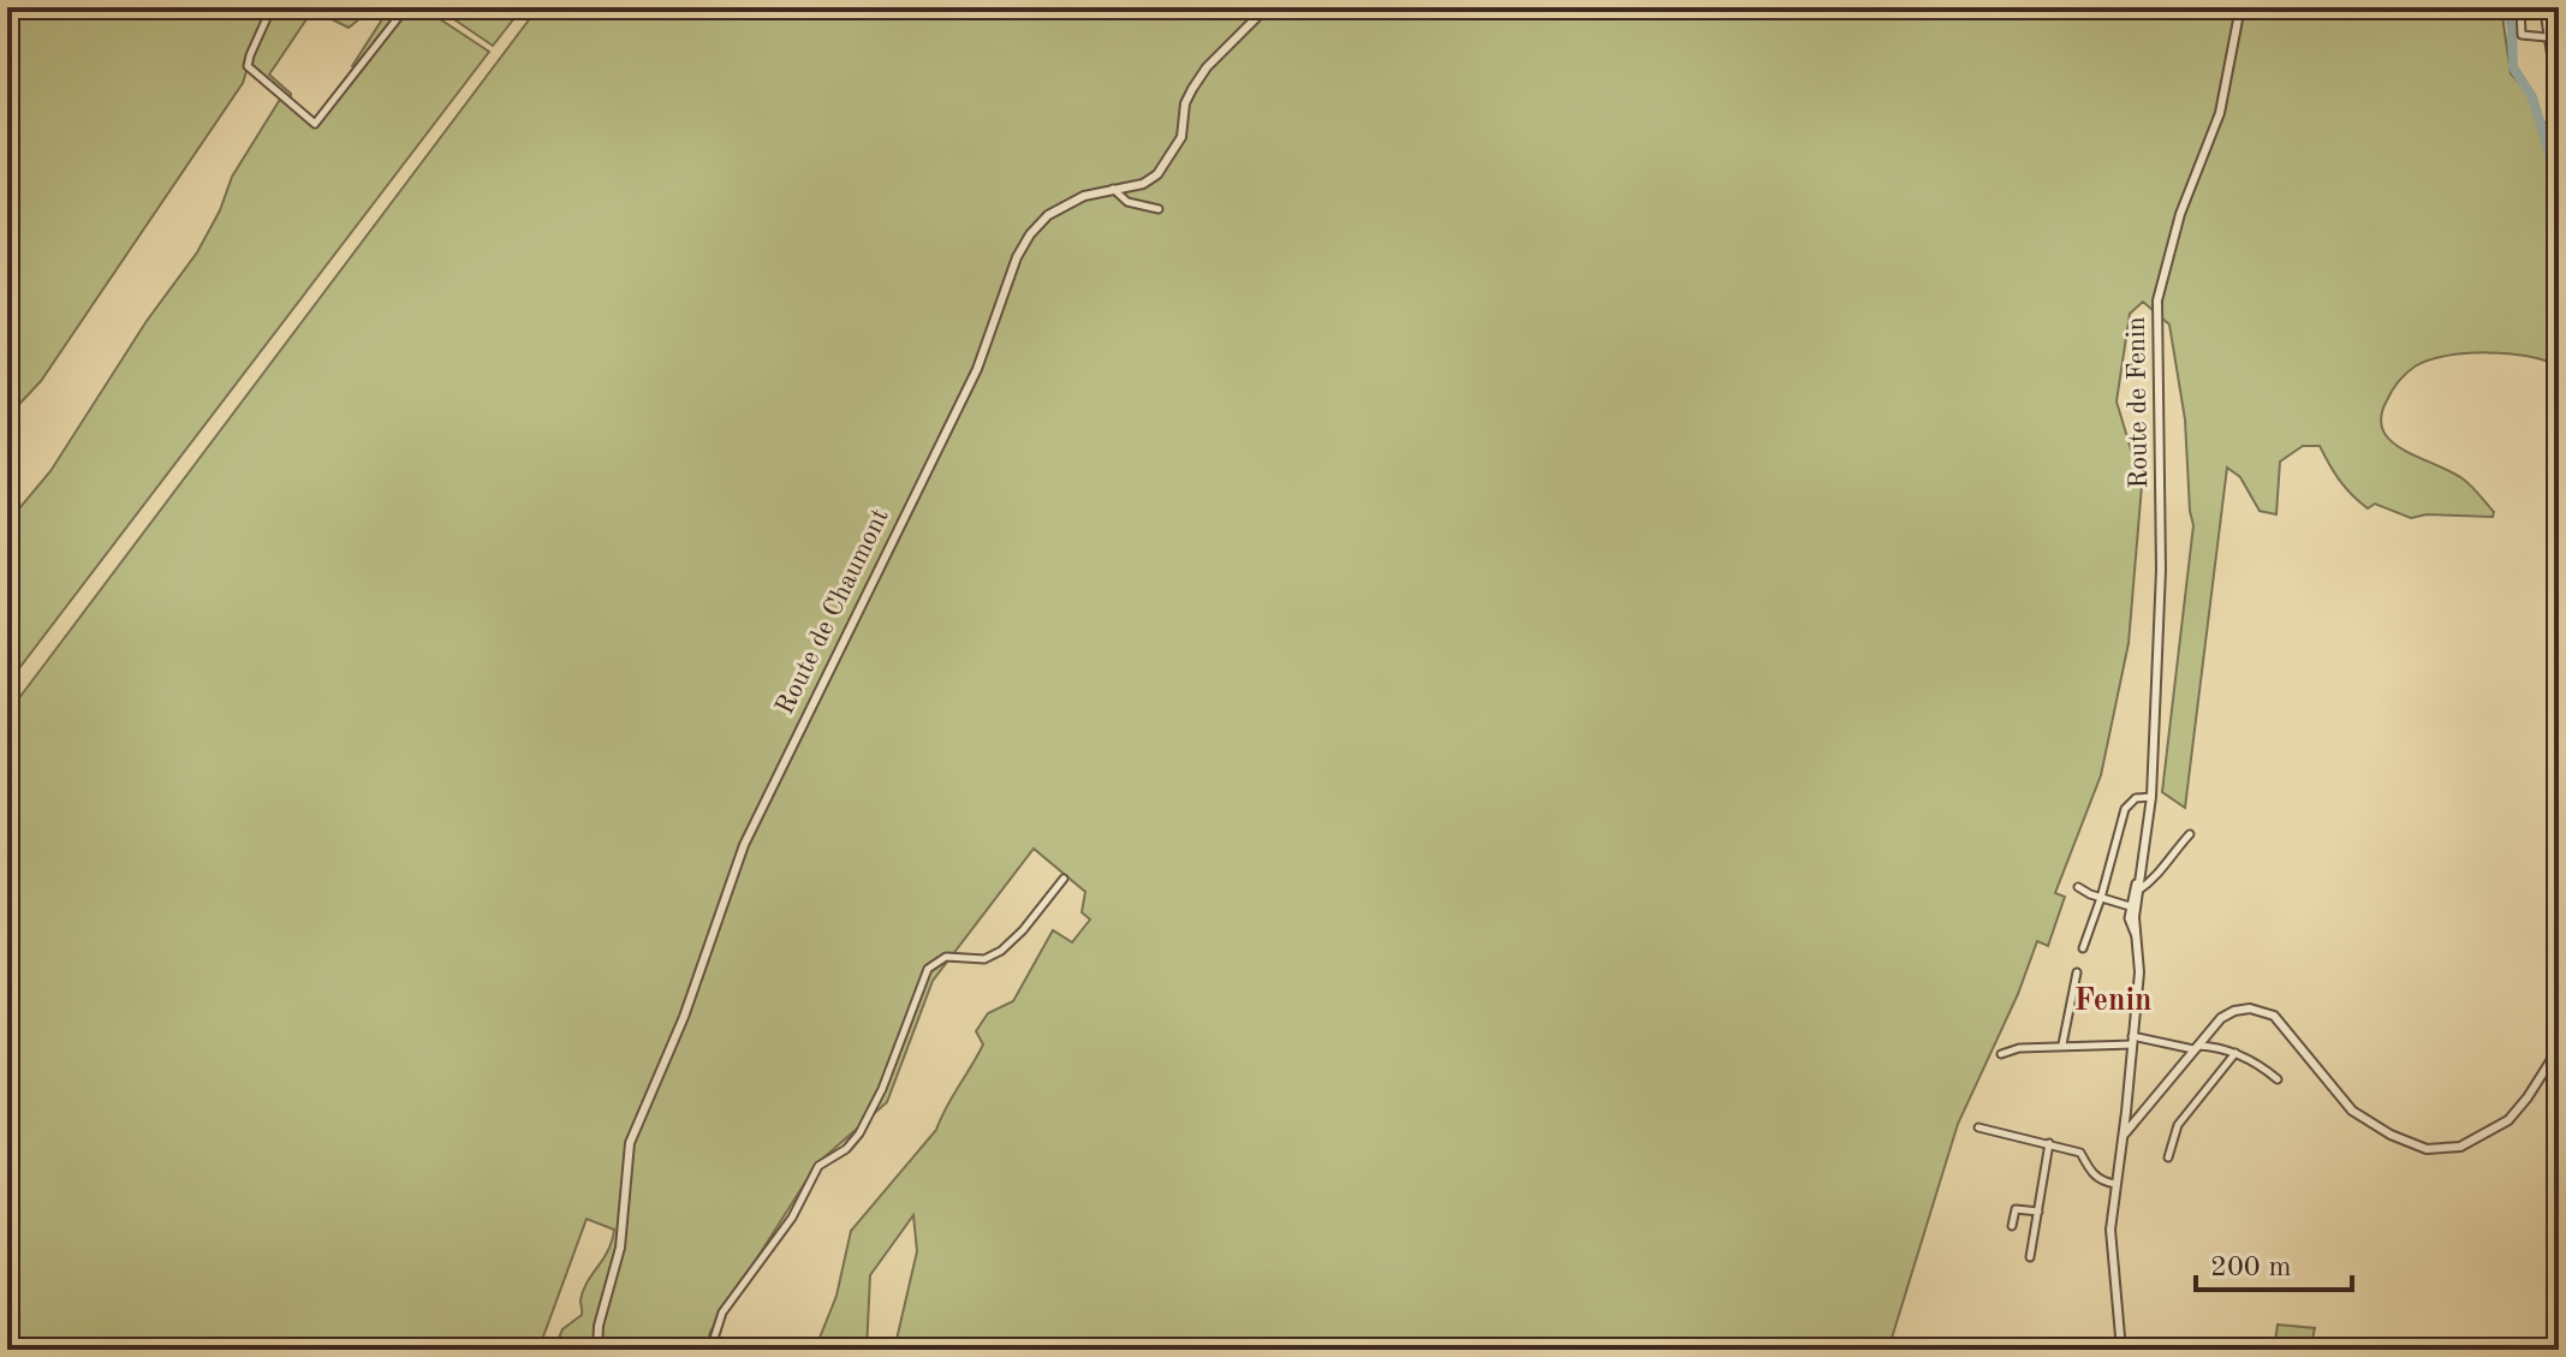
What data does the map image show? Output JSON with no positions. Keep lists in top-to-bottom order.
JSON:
{
  "streets": {
    "street": ["Route de Fenin", "Route de Chaumont"]
  },
  "districts": ["Fenin"],
  "scale_bar": "200 m"
}
